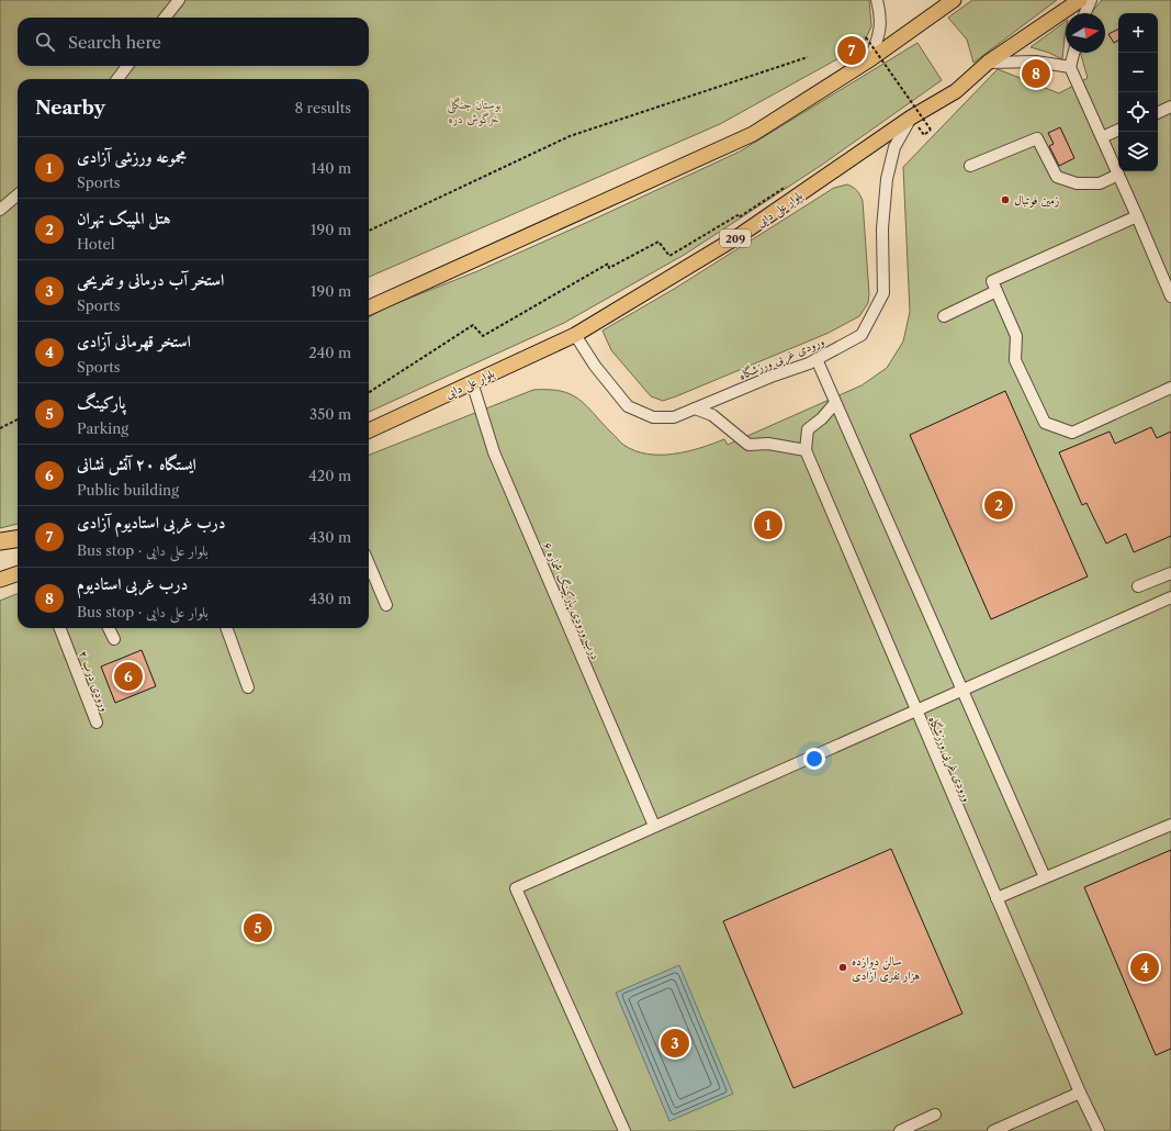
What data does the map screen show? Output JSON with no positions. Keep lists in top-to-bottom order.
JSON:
{
  "streets": {
    "main road": ["بلوار علی دایی", "209"],
    "street": ["ورودی غربی ورزشگاه", "درب ورودی پارکینگ شماره ۶", "ورودی درب ۲"]
  },
  "crossings": [
    ["بلوار علی دایی", "ورودی غربی ورزشگاه"],
    ["بلوار علی دایی", "درب ورودی پارکینگ شماره ۶"]
  ],
  "parks": ["بوستان جنگلی خرگوش دره"],
  "places": ["زمین فوتبال", "سالن دوازده هزار نفری آزادی"],
  "north": "right",
  "page": {
    "map_buttons": ["+", "−"],
    "search": "Search here",
    "pins": [
      "7",
      "8",
      "2",
      "1",
      "6",
      "5",
      "4",
      "3"
    ],
    "heading": ["Nearby", "8 results"],
    "list": [
      {
        "mark": "1",
        "name": "مجموعه ورزشی آزادی",
        "note": "Sports",
        "value": "140 m"
      },
      {
        "mark": "2",
        "name": "هتل المپیک تهران",
        "note": "Hotel",
        "value": "190 m"
      },
      {
        "mark": "3",
        "name": "استخر آب درمانی و تفریحی",
        "note": "Sports",
        "value": "190 m"
      },
      {
        "mark": "4",
        "name": "استخر قهرمانی آزادی",
        "note": "Sports",
        "value": "240 m"
      },
      {
        "mark": "5",
        "name": "پارکینگ",
        "note": "Parking",
        "value": "350 m"
      },
      {
        "mark": "6",
        "name": "ایستگاه ۲۰ آتش نشانی",
        "note": "Public building",
        "value": "420 m"
      },
      {
        "mark": "7",
        "name": "درب غربی استادیوم آزادی",
        "note": "Bus stop · بلوار علی دایی",
        "value": "430 m"
      },
      {
        "mark": "8",
        "name": "درب غربی استادیوم",
        "note": "Bus stop · بلوار علی دایی",
        "value": "430 m"
      }
    ]
  }
}
